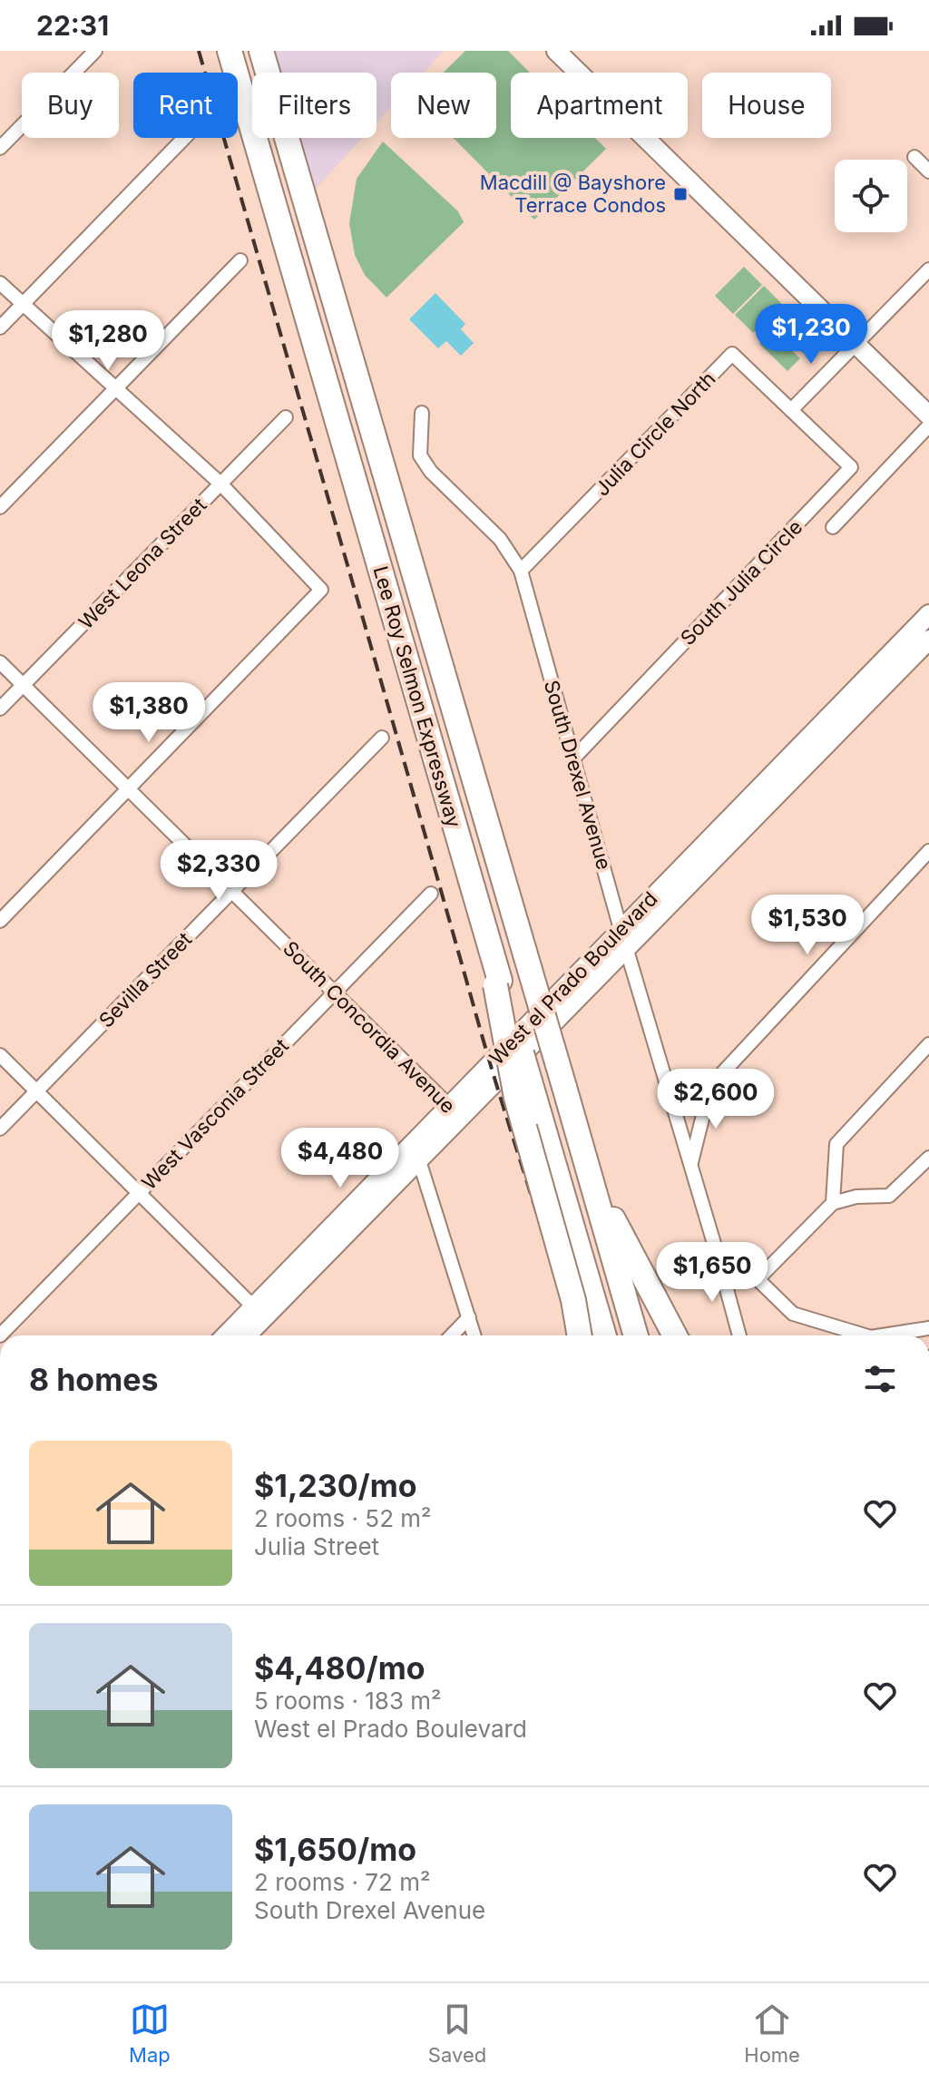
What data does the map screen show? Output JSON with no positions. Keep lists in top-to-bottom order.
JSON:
{
  "streets": {
    "highway": ["Lee Roy Selmon Expressway"],
    "street": [
      "Julia Circle North",
      "West Leona Street",
      "South Julia Circle",
      "South Drexel Avenue",
      "West el Prado Boulevard",
      "Sevilla Street",
      "South Concordia Avenue",
      "West Vasconia Street"
    ]
  },
  "crossings": [
    ["Julia Circle North", "South Julia Circle"],
    ["Julia Circle North", "South Drexel Avenue"],
    ["West Leona Street", "South Concordia Avenue"],
    ["South Julia Circle", "South Drexel Avenue"],
    ["South Drexel Avenue", "West el Prado Boulevard"],
    ["West el Prado Boulevard", "South Concordia Avenue"],
    ["Sevilla Street", "South Concordia Avenue"],
    ["South Concordia Avenue", "West Vasconia Street"]
  ],
  "places": {
    "transit": ["Macdill @ Bayshore Terrace Condos"]
  },
  "page": {
    "status": "22:31",
    "chip": [
      "Buy",
      "Rent",
      "Filters",
      "New",
      "Apartment",
      "House"
    ],
    "price": [
      "$1,230",
      "$1,280",
      "$1,380",
      "$2,330",
      "$1,530",
      "$2,600",
      "$4,480",
      "$1,650"
    ],
    "heading": "8 homes",
    "list": [
      {
        "name": "$1,230/mo",
        "note": "2 rooms · 52 m² · Julia Street"
      },
      {
        "name": "$4,480/mo",
        "note": "5 rooms · 183 m² · West el Prado Boulevard"
      },
      {
        "name": "$1,650/mo",
        "note": "2 rooms · 72 m² · South Drexel Avenue"
      }
    ],
    "tabs": ["Map", "Saved", "Home"]
  }
}
